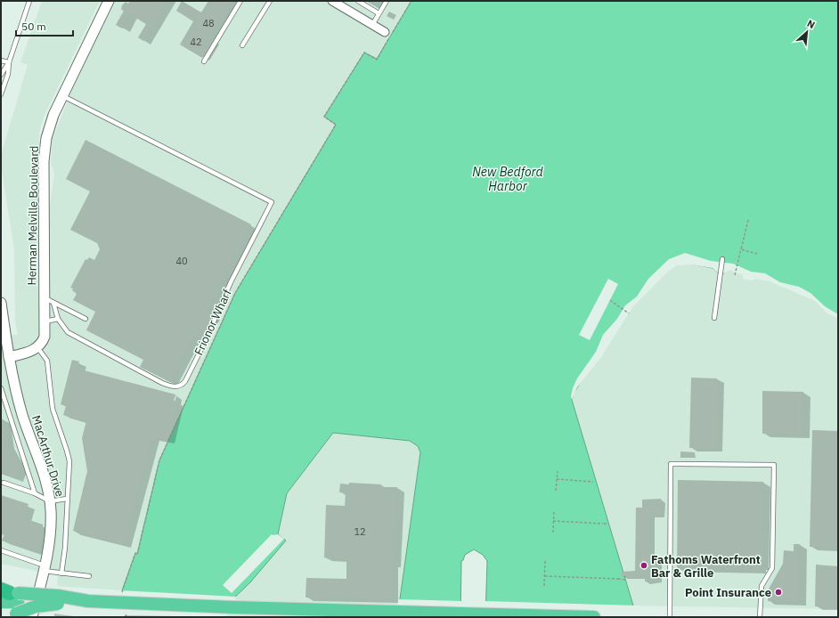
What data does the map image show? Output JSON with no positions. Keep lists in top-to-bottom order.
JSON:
{
  "streets": {
    "street": ["Herman Melville Boulevard", "MacArthur Drive"],
    "path": ["Frionor Wharf"]
  },
  "water": ["New Bedford Harbor"],
  "places": ["Fathoms Waterfront Bar & Grille", "Point Insurance"],
  "house_numbers": [
    "48",
    "42",
    "40",
    "12"
  ],
  "scale_bar": "50 m",
  "north": "top right"
}
